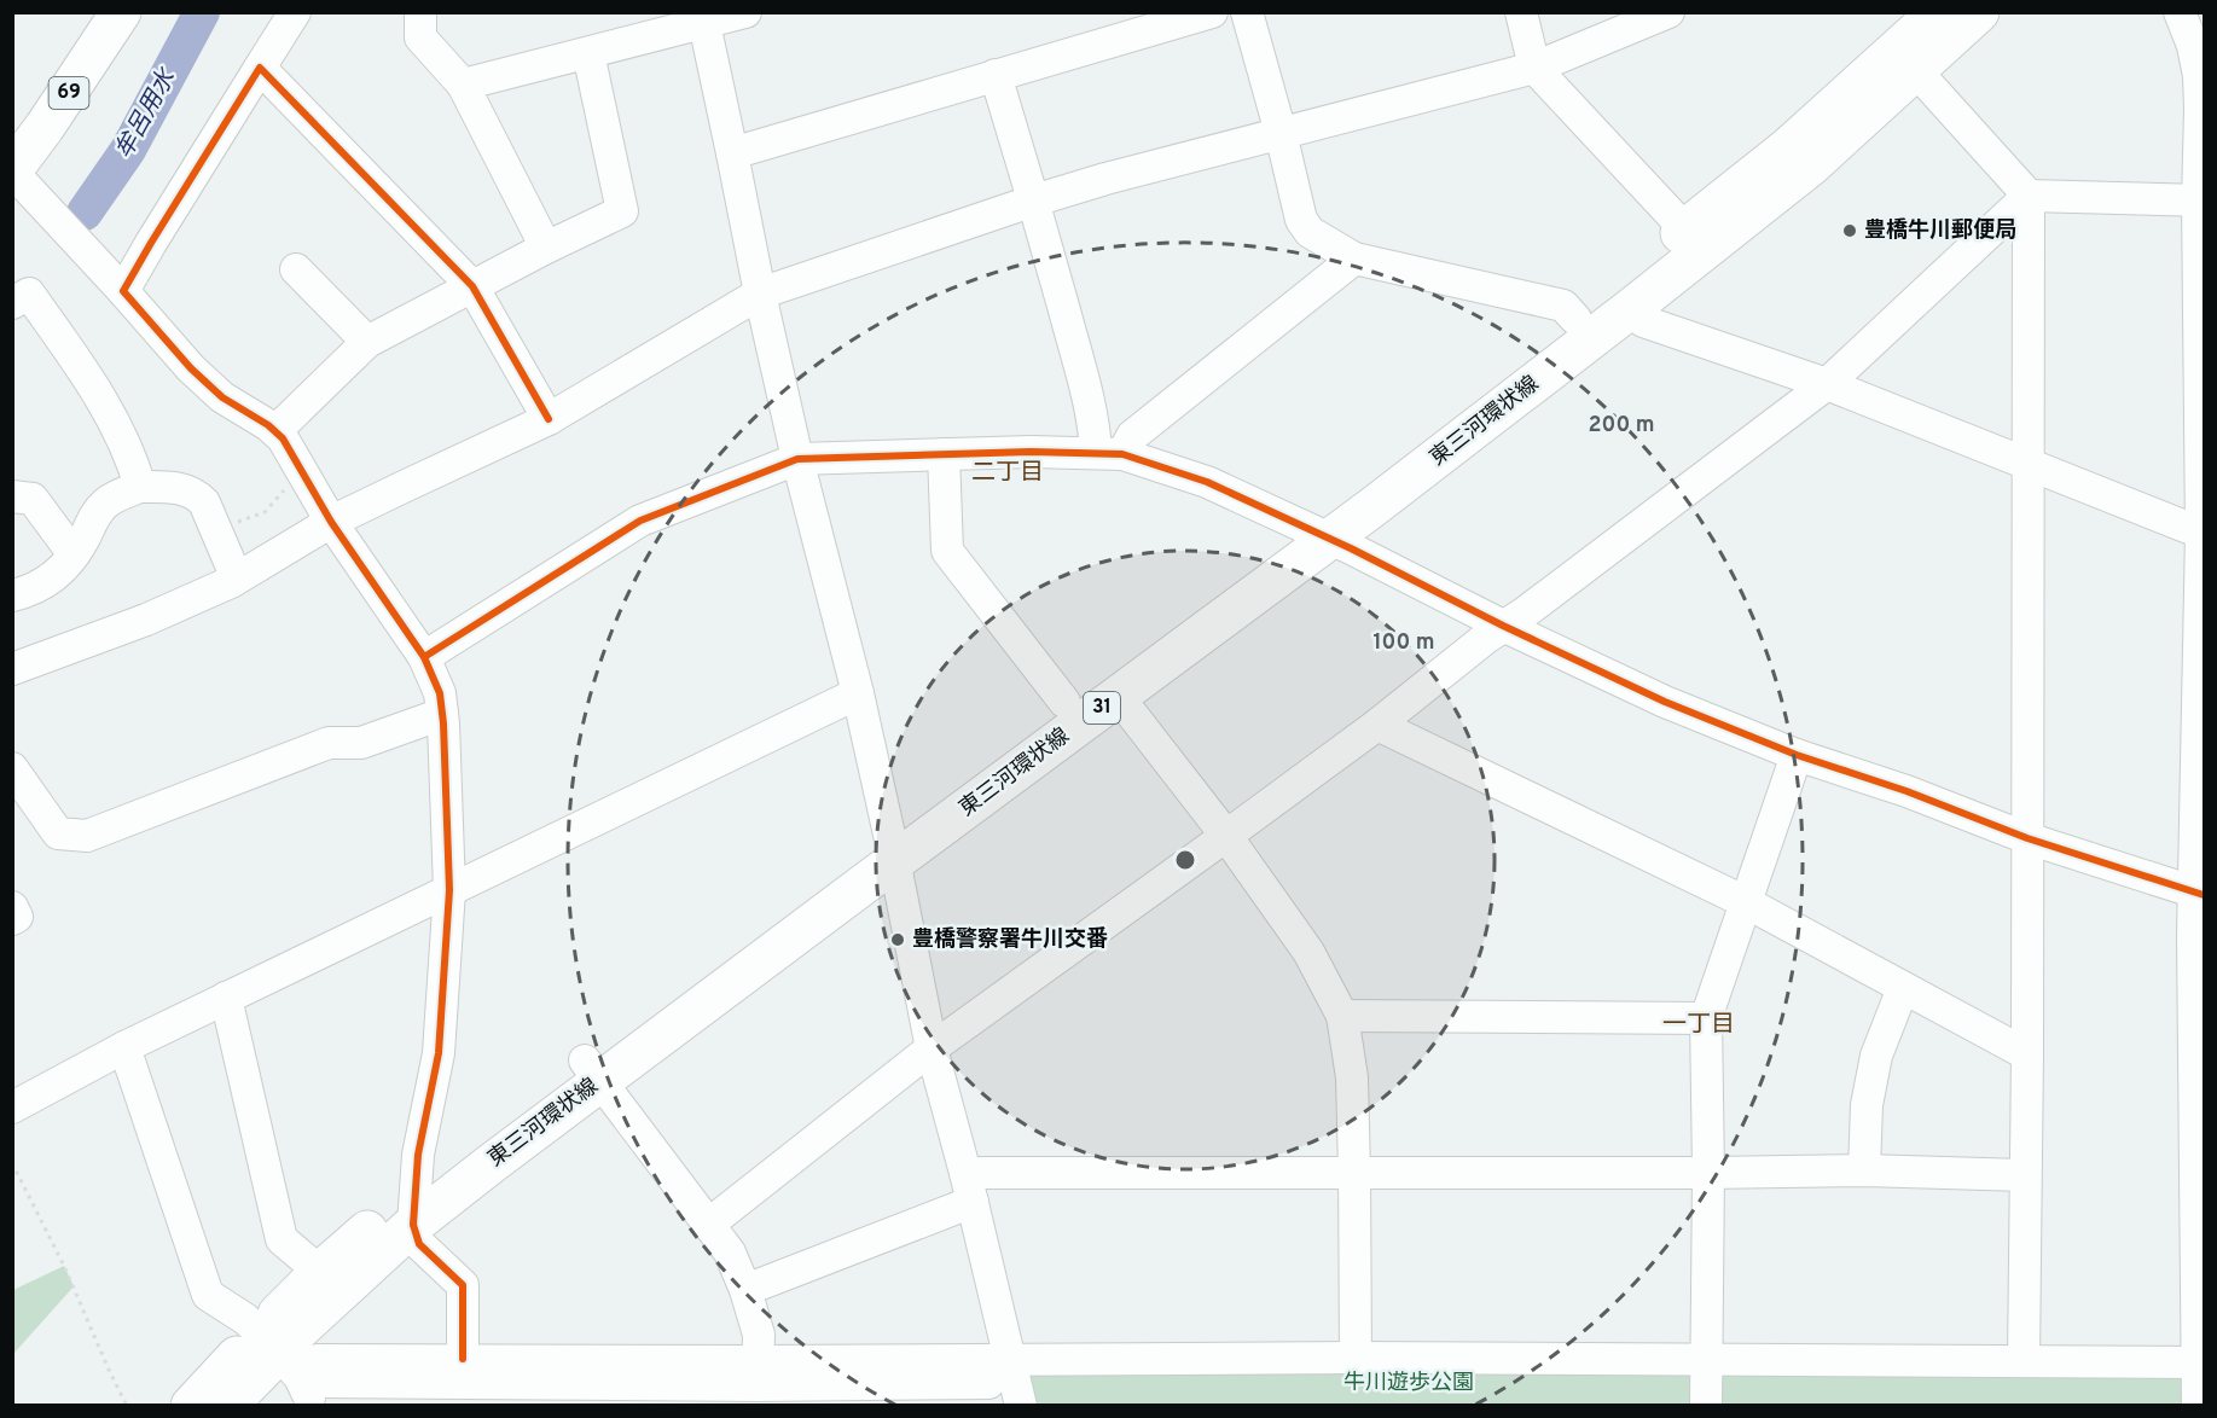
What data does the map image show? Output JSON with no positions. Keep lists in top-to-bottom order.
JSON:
{
  "streets": {
    "main road": ["69", "東三河環状線", "31"]
  },
  "districts": ["二丁目", "一丁目"],
  "water": ["牟呂用水"],
  "parks": ["牛川遊歩公園"],
  "places": ["豊橋牛川郵便局", "豊橋警察署牛川交番"],
  "rings": ["200 m", "100 m"]
}
